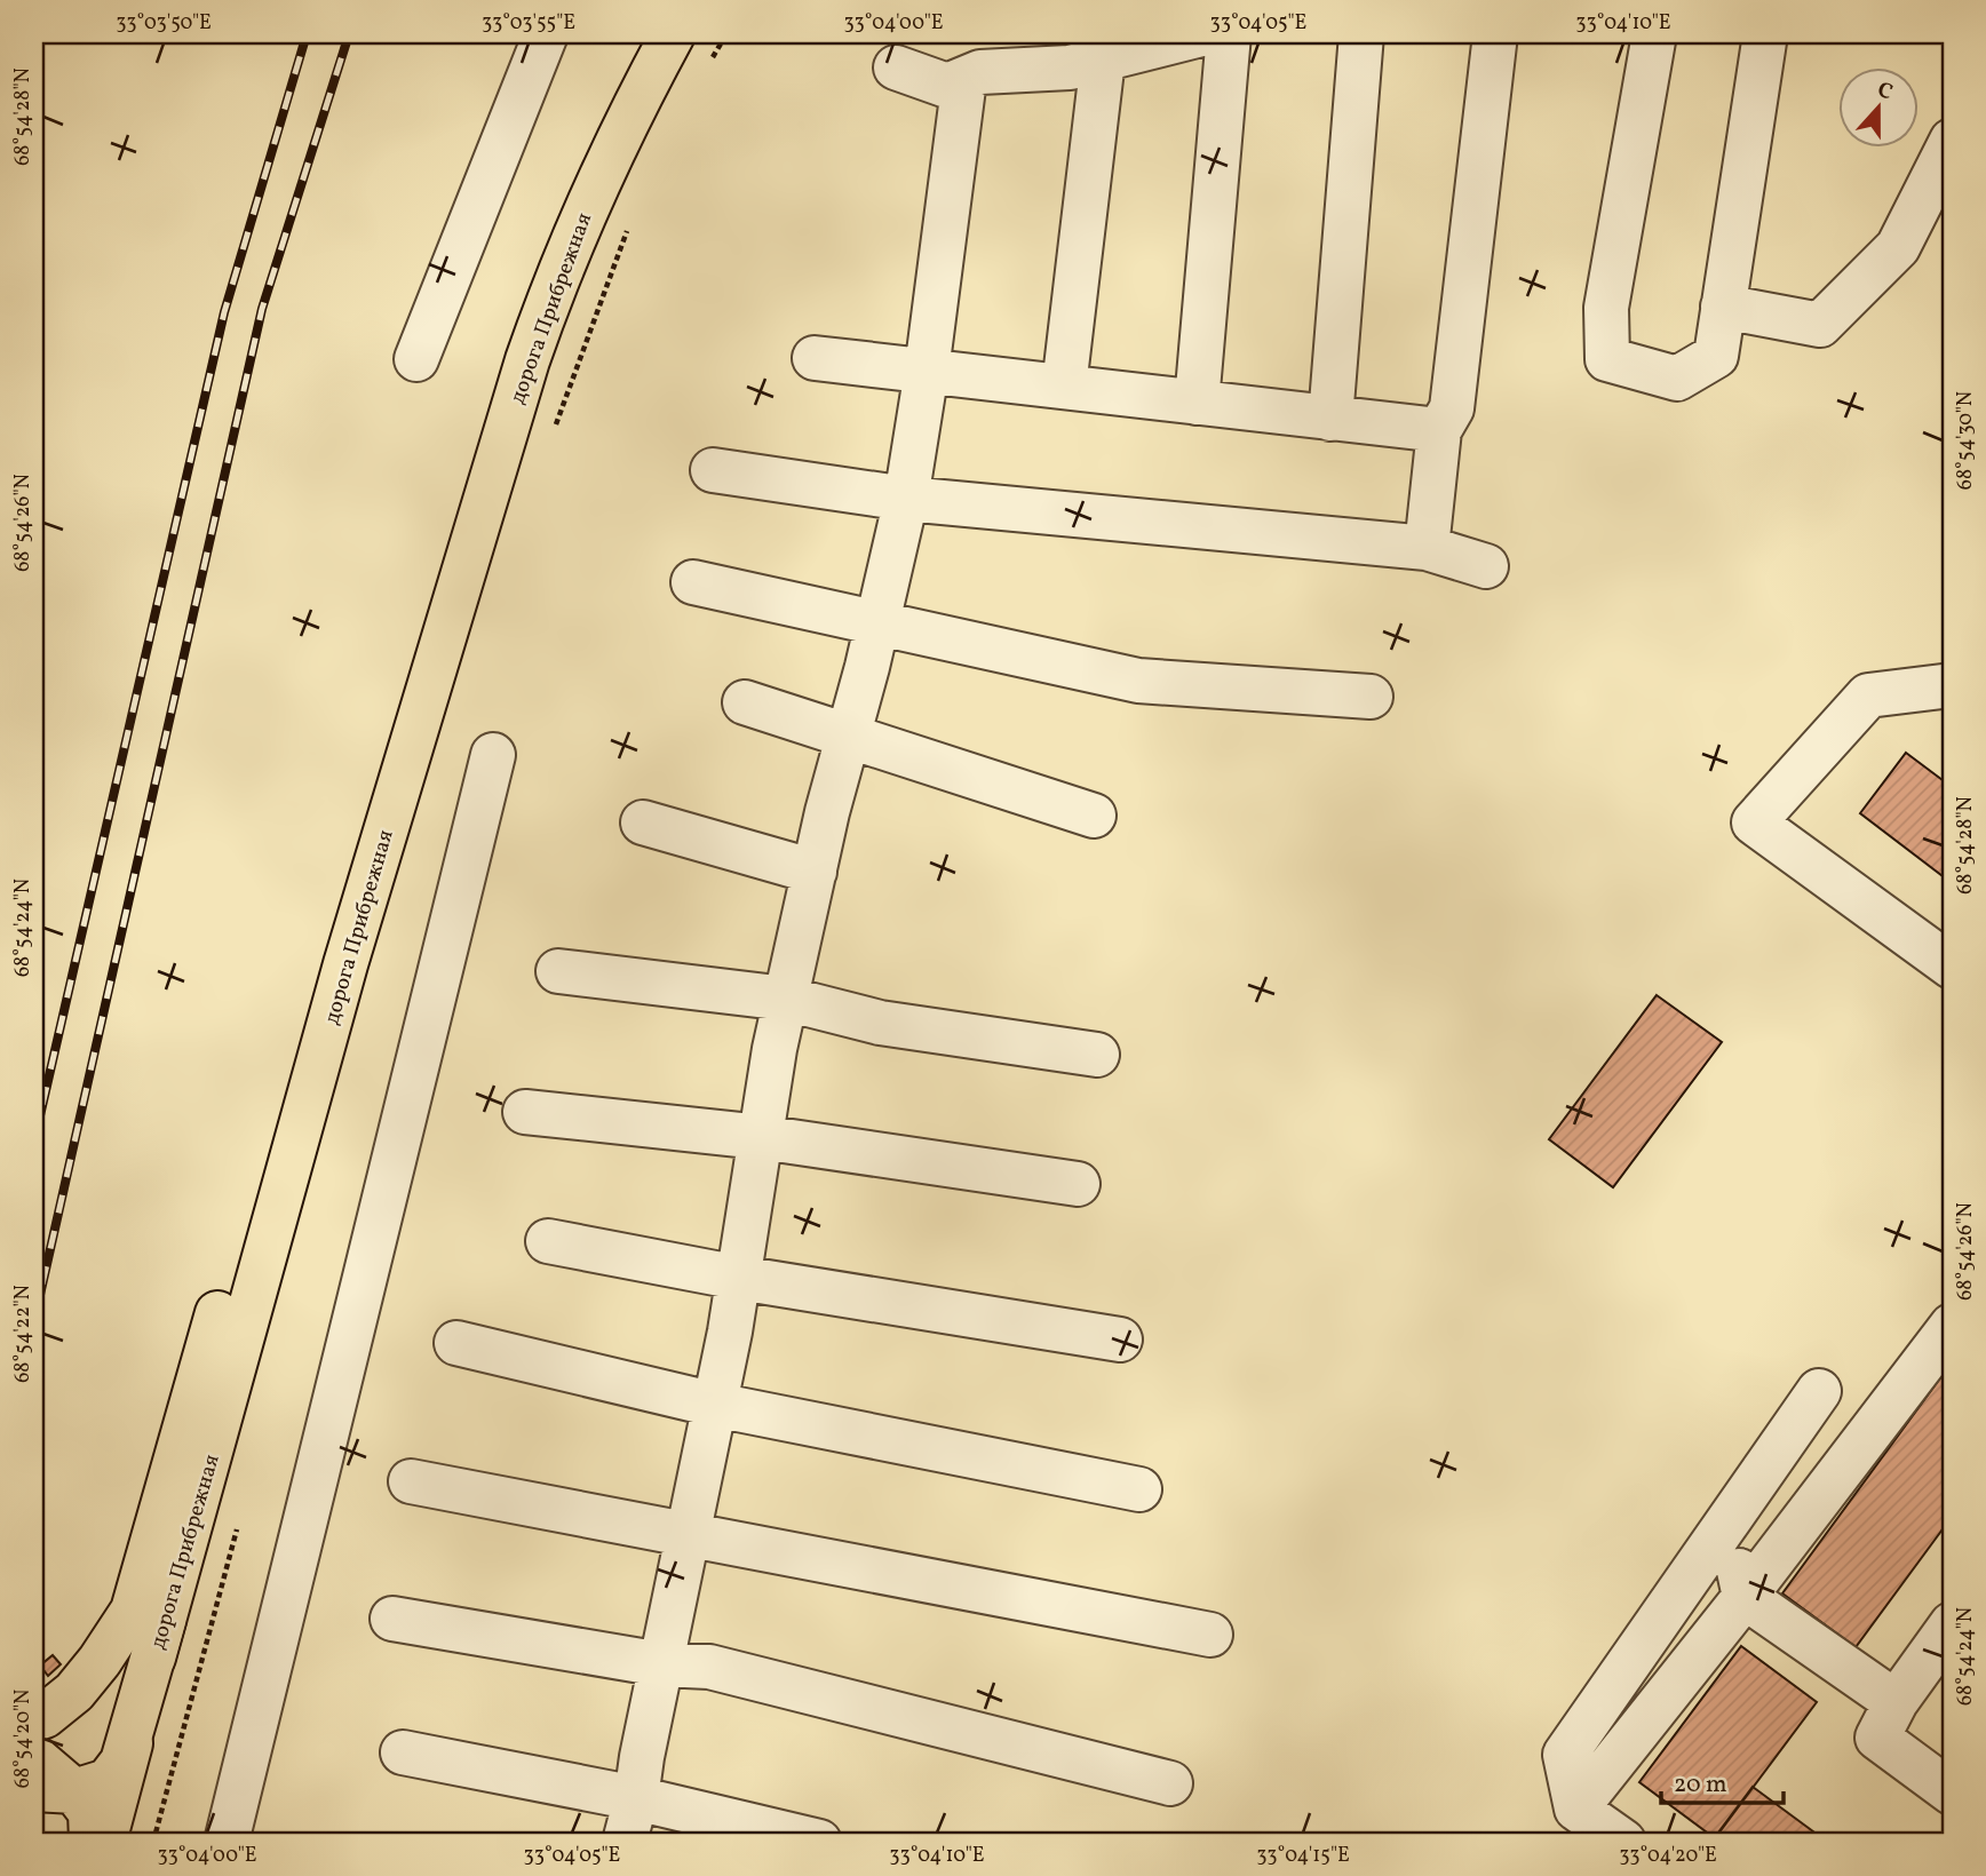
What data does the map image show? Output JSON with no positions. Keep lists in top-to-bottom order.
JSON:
{
  "streets": {
    "main road": ["дорога Прибрежная"]
  },
  "scale_bar": "20 m",
  "north": "top",
  "coordinates": [
    "33°03'50\"E",
    "33°03'55\"E",
    "33°04'00\"E",
    "33°04'05\"E",
    "33°04'10\"E",
    "68°54'28\"N",
    "68°54'30\"N",
    "68°54'26\"N",
    "68°54'24\"N",
    "68°54'22\"N",
    "68°54'20\"N",
    "33°04'15\"E",
    "33°04'20\"E"
  ]
}
